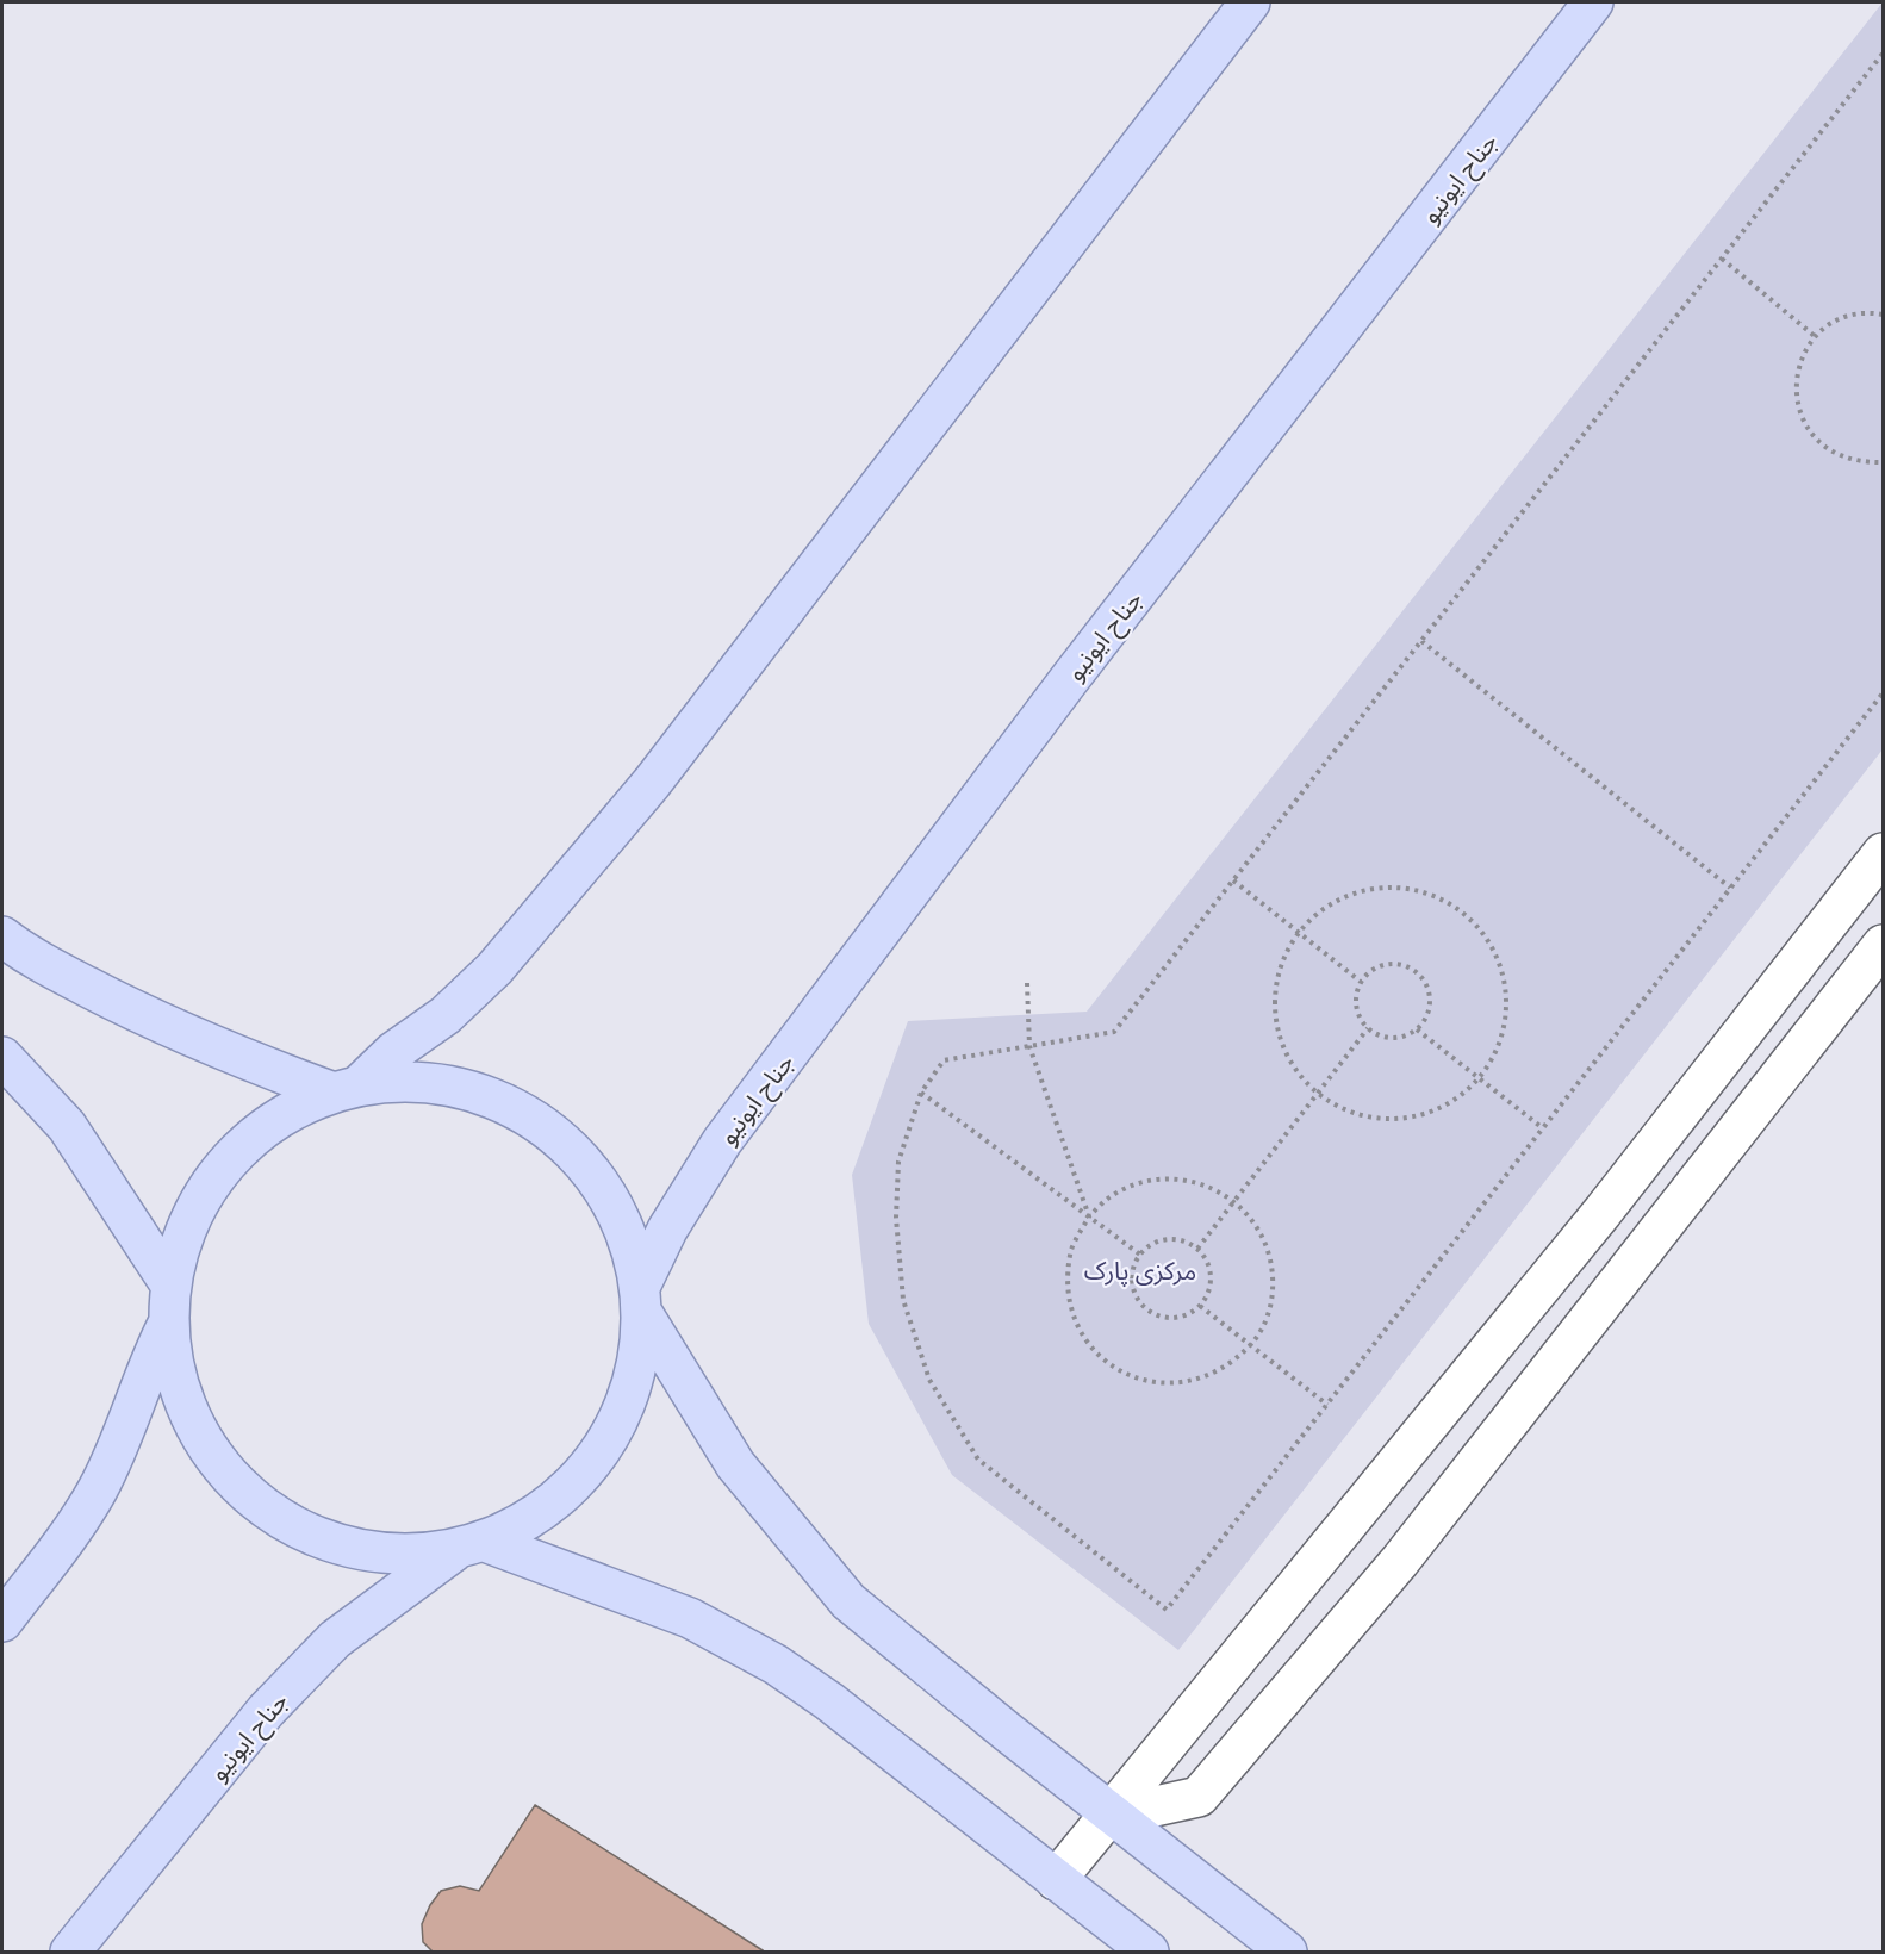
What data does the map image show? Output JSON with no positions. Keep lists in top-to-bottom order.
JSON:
{
  "streets": {
    "main road": ["جناح ایونیو"]
  },
  "parks": ["مرکزی پارک"]
}
